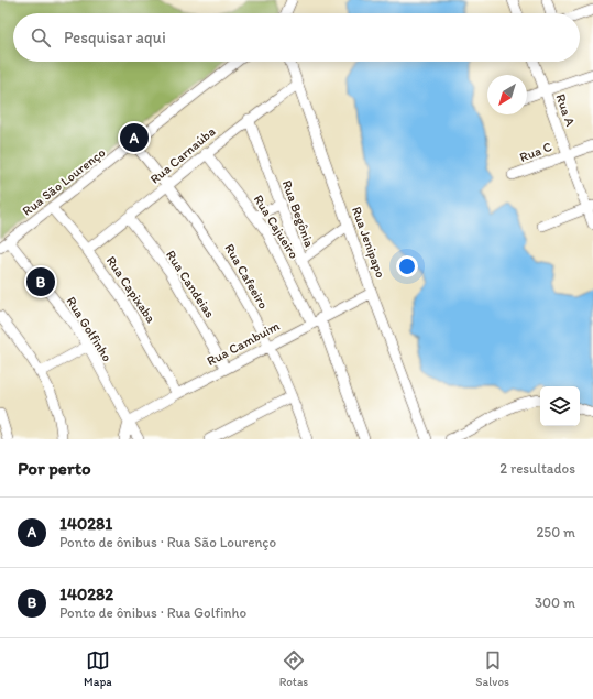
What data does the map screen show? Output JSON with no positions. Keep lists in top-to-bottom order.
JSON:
{
  "streets": {
    "street": [
      "Rua A",
      "Rua C",
      "Rua Carnaúba",
      "Rua São Lourenço",
      "Rua Begônia",
      "Rua Cajueiro",
      "Rua Jenipapo",
      "Rua Cafeeiro",
      "Rua Candeias",
      "Rua Capixaba",
      "Rua Golfinho",
      "Rua Cambuim"
    ]
  },
  "crossings": [
    ["Rua A", "Rua C"],
    ["Rua Carnaúba", "Rua Begônia"],
    ["Rua Carnaúba", "Rua Cajueiro"],
    ["Rua Carnaúba", "Rua Jenipapo"],
    ["Rua Carnaúba", "Rua Cafeeiro"],
    ["Rua Carnaúba", "Rua Candeias"],
    ["Rua Carnaúba", "Rua Capixaba"],
    ["Rua São Lourenço", "Rua Cafeeiro"],
    ["Rua São Lourenço", "Rua Capixaba"],
    ["Rua São Lourenço", "Rua Golfinho"],
    ["Rua Begônia", "Rua Cajueiro"],
    ["Rua Begônia", "Rua Cambuim"],
    ["Rua Cajueiro", "Rua Cambuim"],
    ["Rua Jenipapo", "Rua Cambuim"],
    ["Rua Cafeeiro", "Rua Cambuim"],
    ["Rua Candeias", "Rua Cambuim"],
    ["Rua Capixaba", "Rua Cambuim"],
    ["Rua Golfinho", "Rua Cambuim"]
  ],
  "north": "bottom left",
  "page": {
    "search": "Pesquisar aqui",
    "pins": ["A", "B"],
    "heading": ["Por perto", "2 resultados"],
    "list": [
      {
        "mark": "A",
        "name": "140281",
        "note": "Ponto de ônibus · Rua São Lourenço",
        "value": "250 m"
      },
      {
        "mark": "B",
        "name": "140282",
        "note": "Ponto de ônibus · Rua Golfinho",
        "value": "300 m"
      }
    ],
    "nav": ["Mapa", "Rotas", "Salvos"]
  }
}
